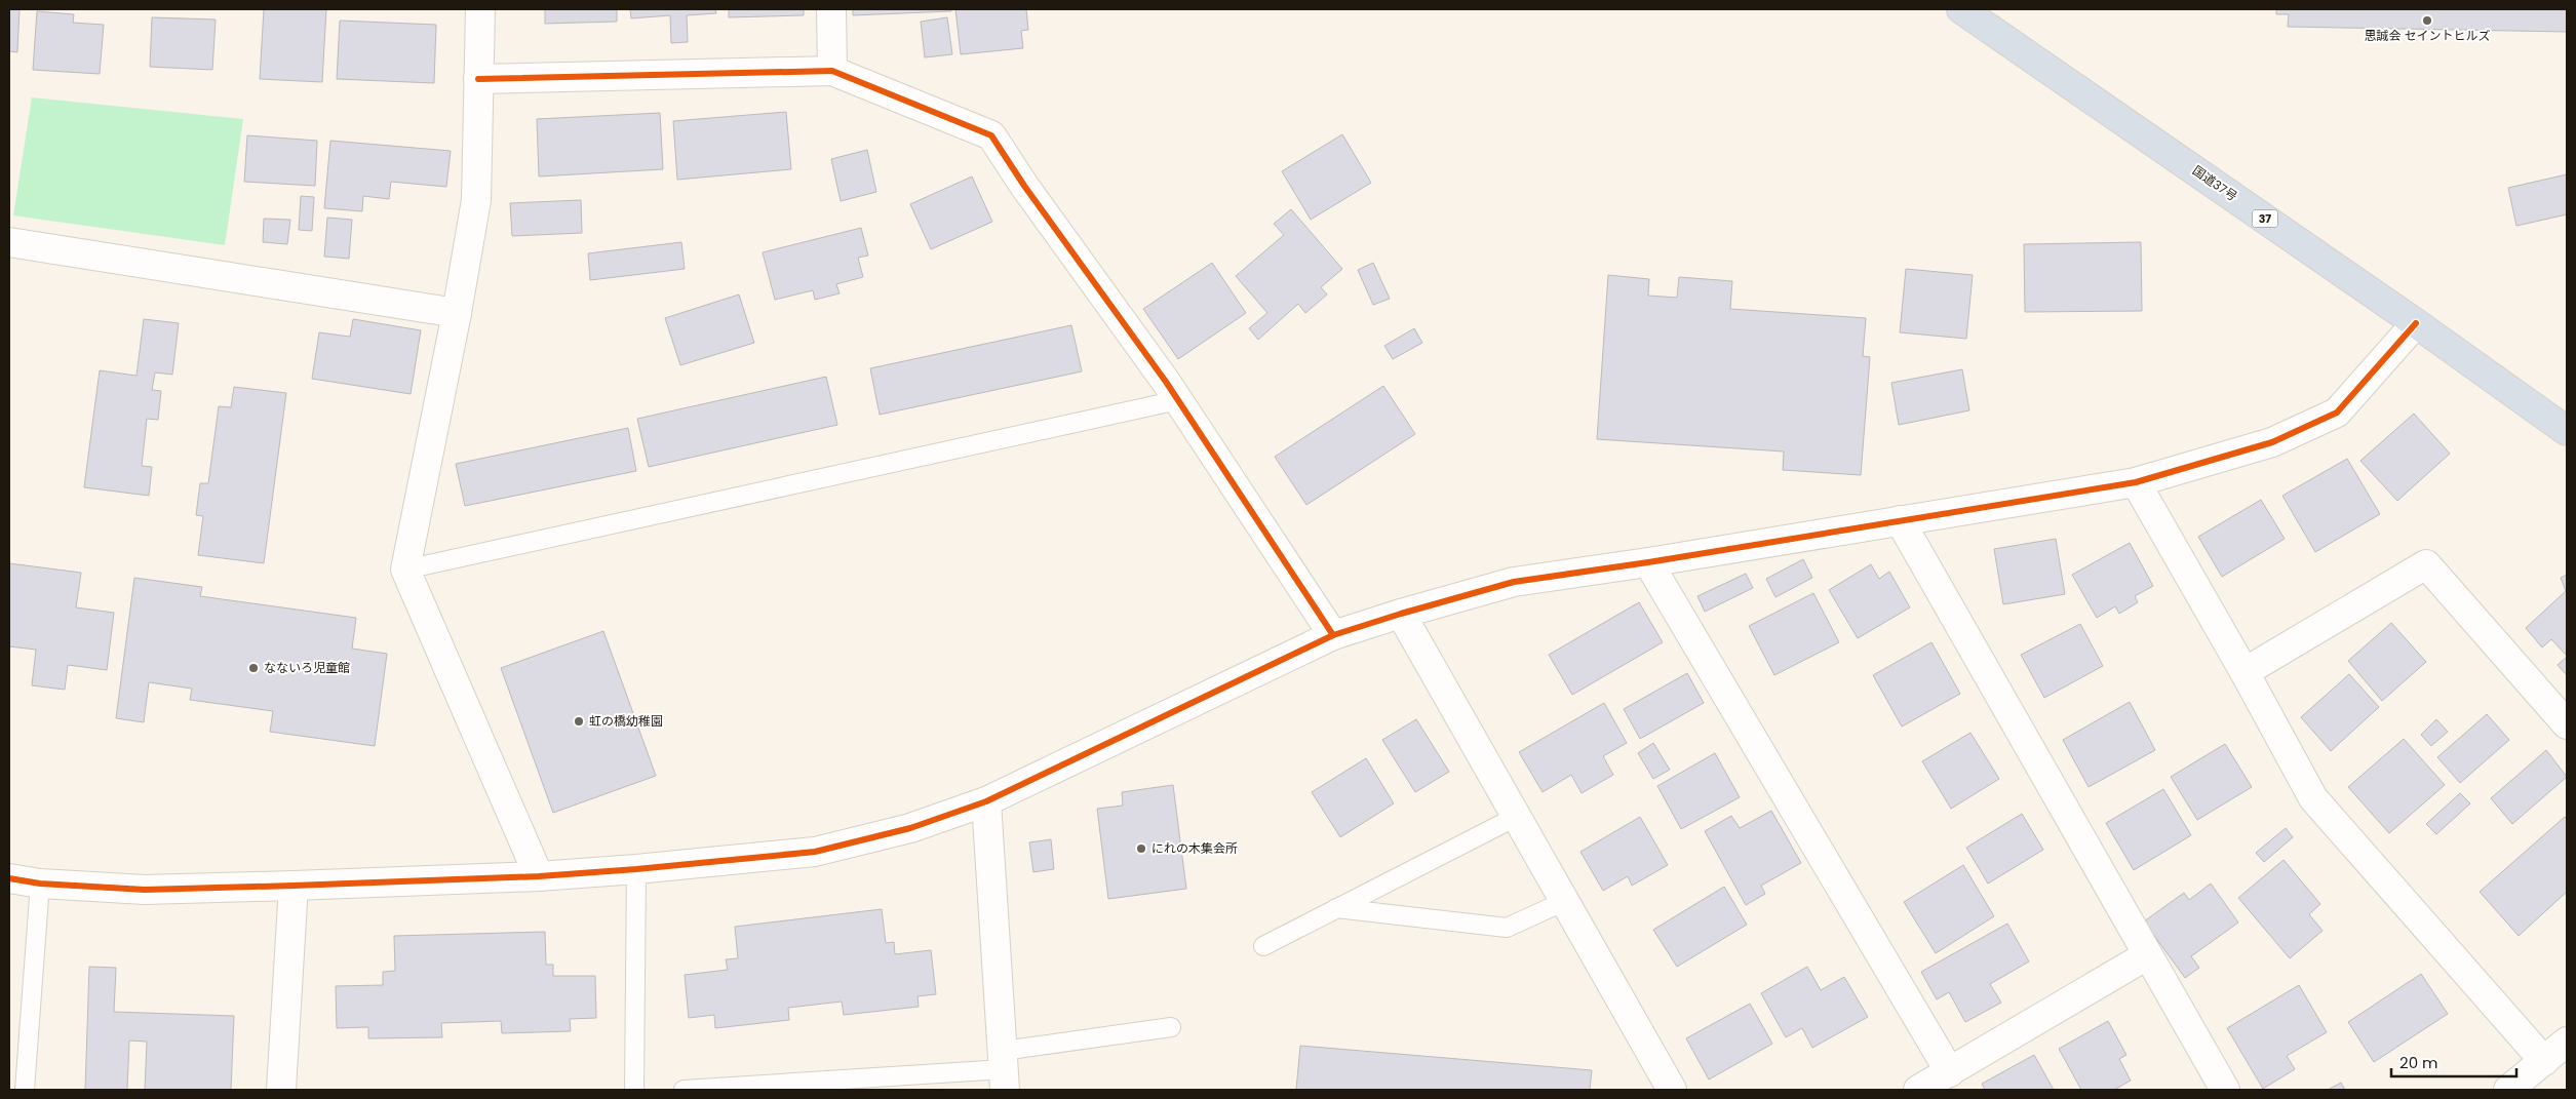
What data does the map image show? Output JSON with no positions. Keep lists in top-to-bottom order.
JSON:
{
  "streets": {
    "highway": ["国道37号", "37"]
  },
  "places": [
    "思誠会 セイントヒルズ",
    "なないろ児童館",
    "虹の橋幼稚園",
    "にれの木集会所"
  ],
  "scale_bar": "20 m"
}
